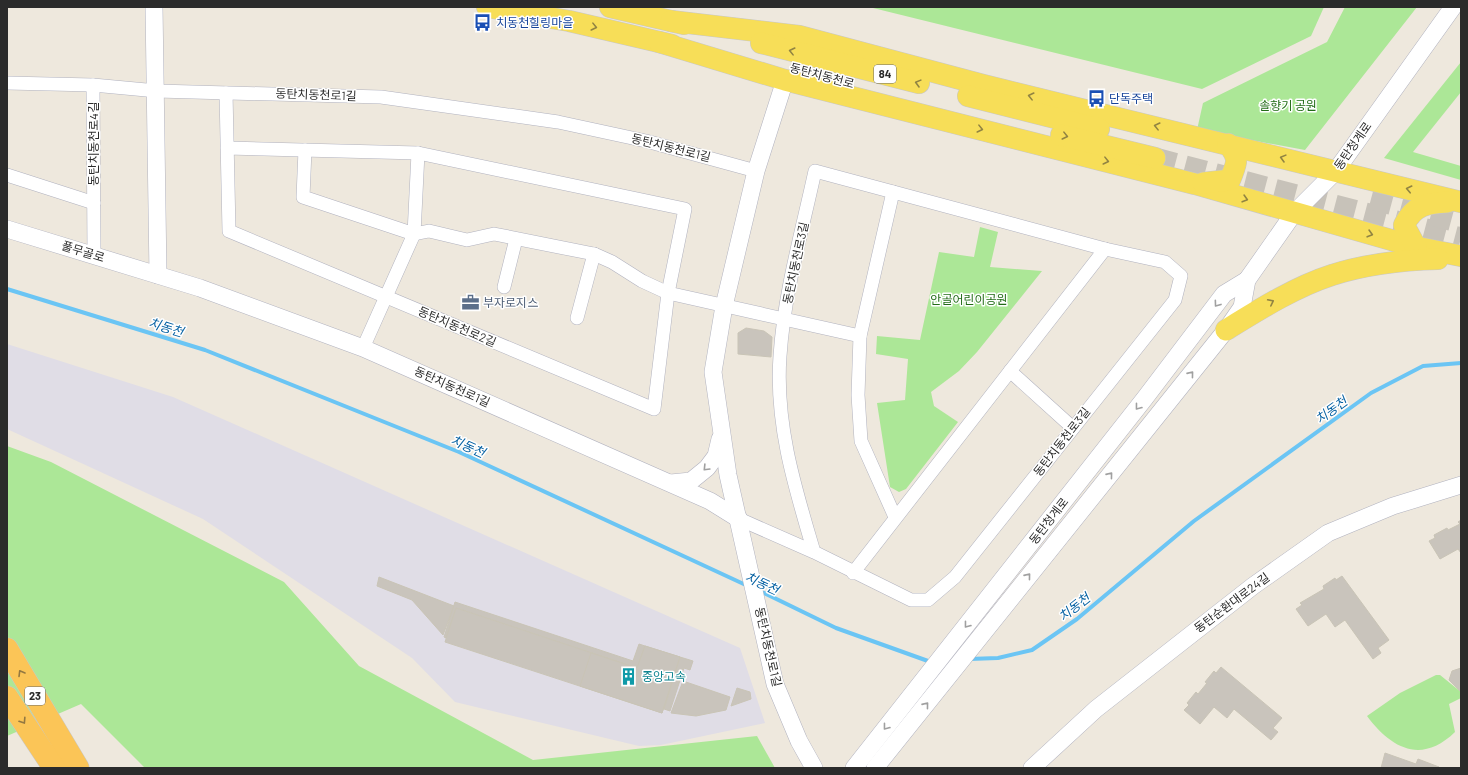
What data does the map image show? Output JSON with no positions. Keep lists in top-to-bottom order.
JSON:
{
  "streets": {
    "highway": ["23"],
    "main road": ["84", "동탄치동천로"],
    "street": [
      "동탄치동천로1길",
      "동탄치동천로4길",
      "동탄청계로",
      "풀무골로",
      "동탄치동천로3길",
      "동탄치동천로2길",
      "동탄순환대로24길"
    ]
  },
  "crossings": [
    ["동탄치동천로1길", "동탄치동천로4길"],
    ["동탄치동천로1길", "풀무골로"],
    ["동탄치동천로1길", "동탄치동천로3길"],
    ["동탄치동천로1길", "동탄치동천로2길"],
    ["동탄치동천로4길", "풀무골로"]
  ],
  "water": ["치동천"],
  "parks": ["솔향기 공원", "안골어린이공원"],
  "places": {
    "bus stop": ["치동천힐링마을", "단독주택"],
    "office": ["부자로지스"],
    "building": ["중앙고속"]
  }
}
